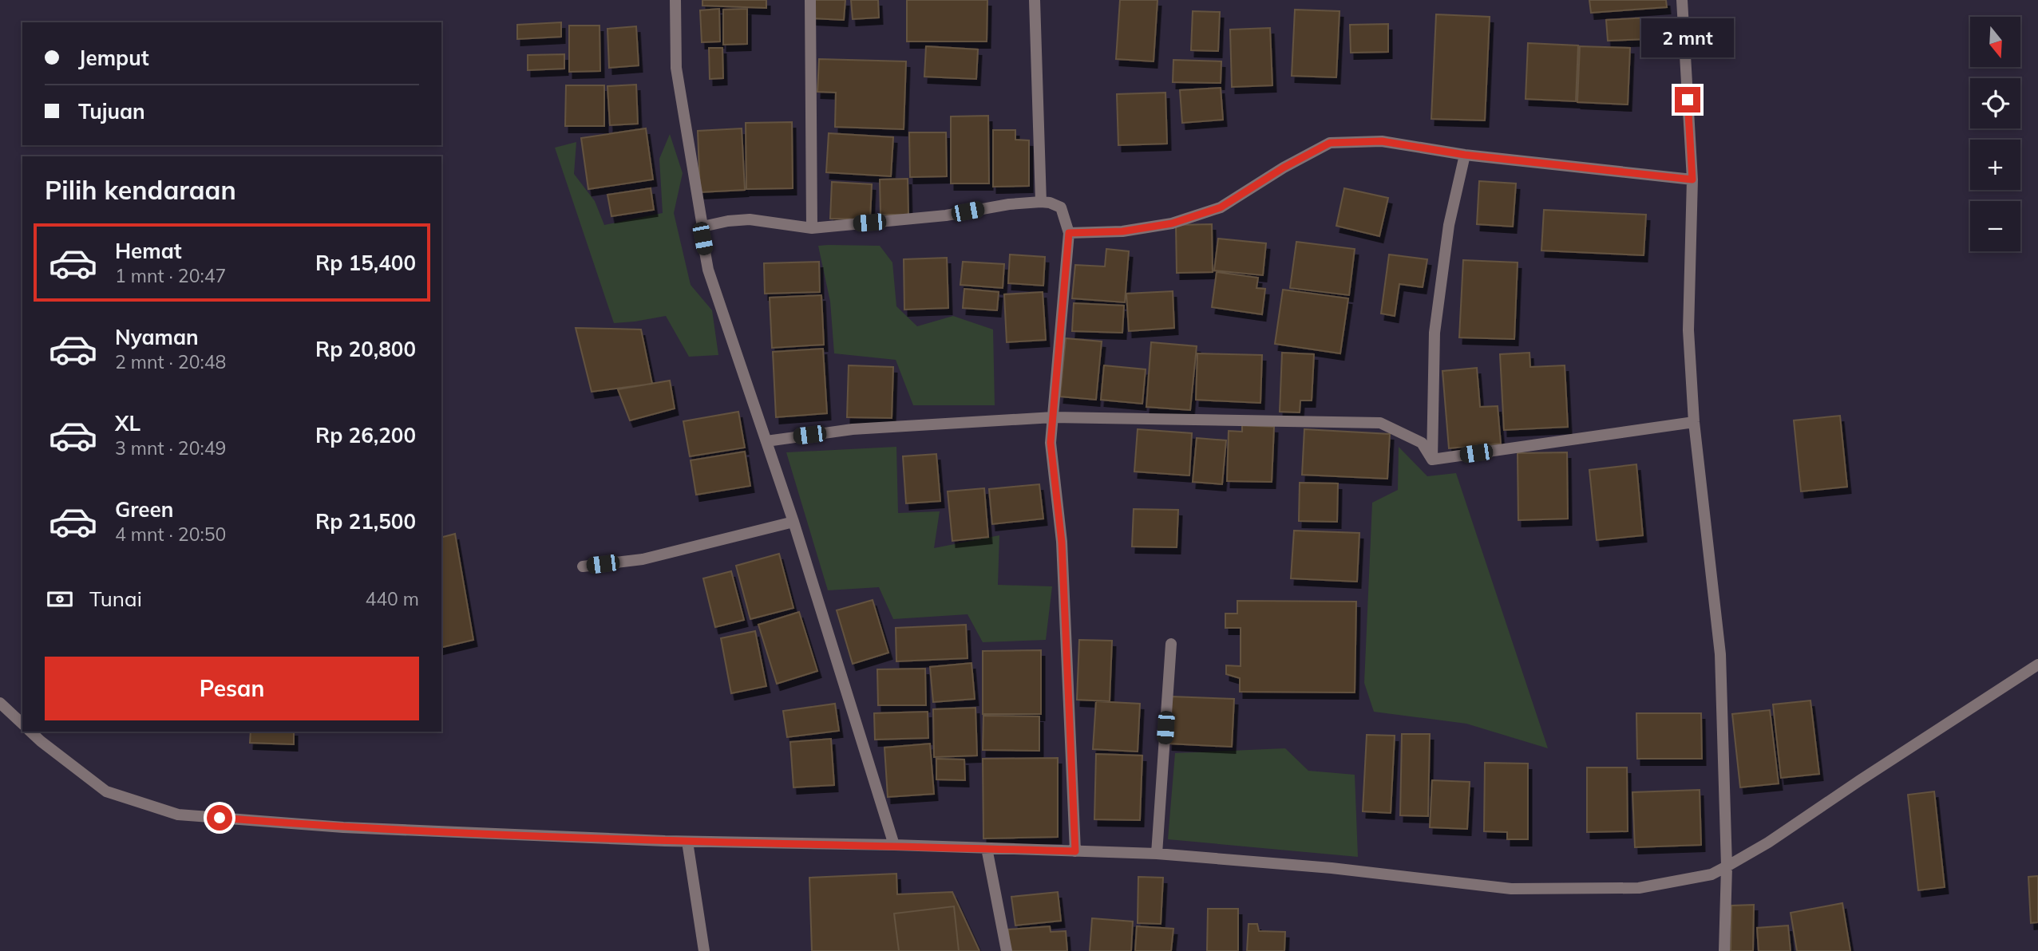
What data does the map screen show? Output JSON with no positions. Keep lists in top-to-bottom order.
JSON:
{
  "north": "bottom",
  "page": {
    "map_buttons": ["+", "−"],
    "bubble": "2 mnt",
    "banner": ["Jemput", "Tujuan"],
    "heading": "Pilih kendaraan",
    "list": [
      {
        "name": "Hemat",
        "note": "1 mnt · 20:47",
        "value": "Rp 15,400"
      },
      {
        "name": "Nyaman",
        "note": "2 mnt · 20:48",
        "value": "Rp 20,800"
      },
      {
        "name": "XL",
        "note": "3 mnt · 20:49",
        "value": "Rp 26,200"
      },
      {
        "name": "Green",
        "note": "4 mnt · 20:50",
        "value": "Rp 21,500"
      }
    ],
    "pay": ["Tunai", "440 m"],
    "buttons": "Pesan"
  }
}
